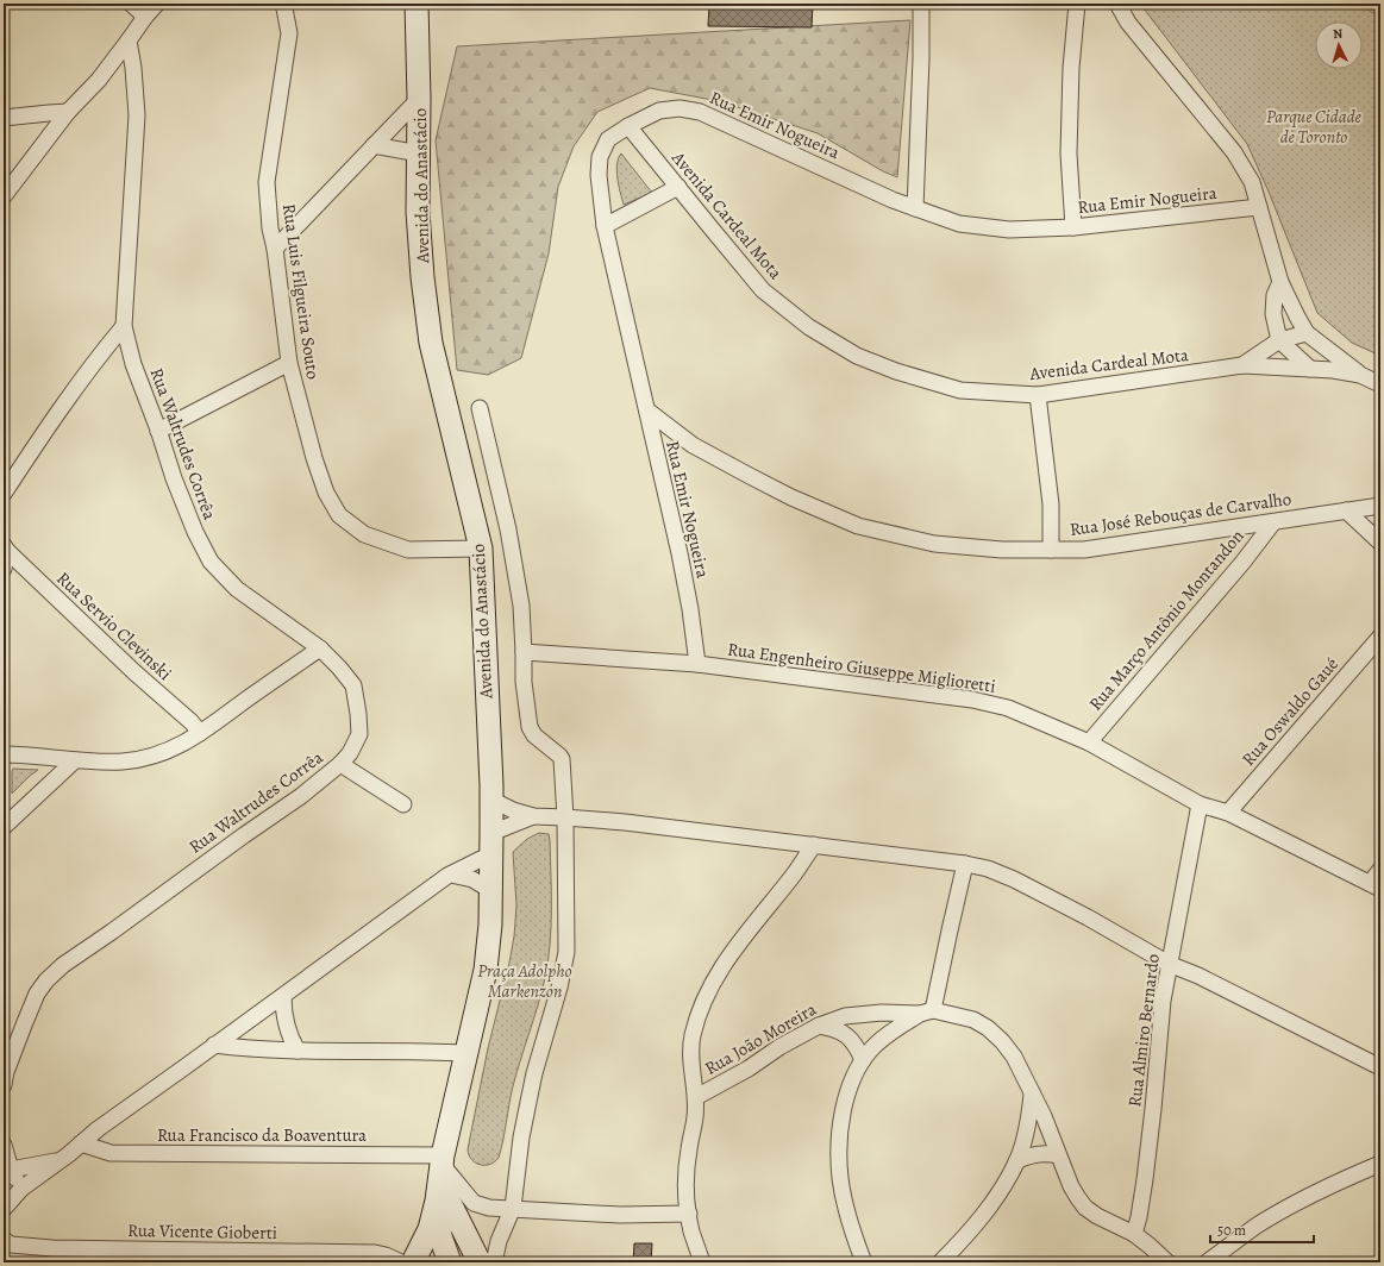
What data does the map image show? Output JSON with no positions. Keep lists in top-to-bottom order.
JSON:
{
  "streets": {
    "main road": ["Avenida do Anastácio"],
    "street": [
      "Rua Emir Nogueira",
      "Avenida Cardeal Mota",
      "Rua Luis Filgueira Souto",
      "Rua Waltrudes Corrêa",
      "Rua José Rebouças de Carvalho",
      "Rua Março Antônio Montandon",
      "Rua Servio Clevinski",
      "Rua Engenheiro Giuseppe Miglioretti",
      "Rua Oswaldo Gaué",
      "Rua Almiro Bernardo",
      "Rua João Moreira",
      "Rua Francisco da Boaventura",
      "Rua Vicente Gioberti"
    ]
  },
  "crossings": [
    ["Rua Emir Nogueira", "Avenida Cardeal Mota"],
    ["Rua Emir Nogueira", "Rua José Rebouças de Carvalho"],
    ["Rua Emir Nogueira", "Rua Engenheiro Giuseppe Miglioretti"],
    ["Avenida do Anastácio", "Rua Luis Filgueira Souto"],
    ["Avenida do Anastácio", "Rua Engenheiro Giuseppe Miglioretti"],
    ["Avenida do Anastácio", "Rua Francisco da Boaventura"],
    ["Rua José Rebouças de Carvalho", "Rua Março Antônio Montandon"],
    ["Rua Março Antônio Montandon", "Rua Engenheiro Giuseppe Miglioretti"],
    ["Rua Engenheiro Giuseppe Miglioretti", "Rua Oswaldo Gaué"],
    ["Rua Engenheiro Giuseppe Miglioretti", "Rua Almiro Bernardo"],
    ["Rua Almiro Bernardo", "Rua João Moreira"]
  ],
  "parks": ["Parque Cidade de Toronto", "Praça Adolpho Markenzon"],
  "scale_bar": "50 m",
  "north": "top"
}
